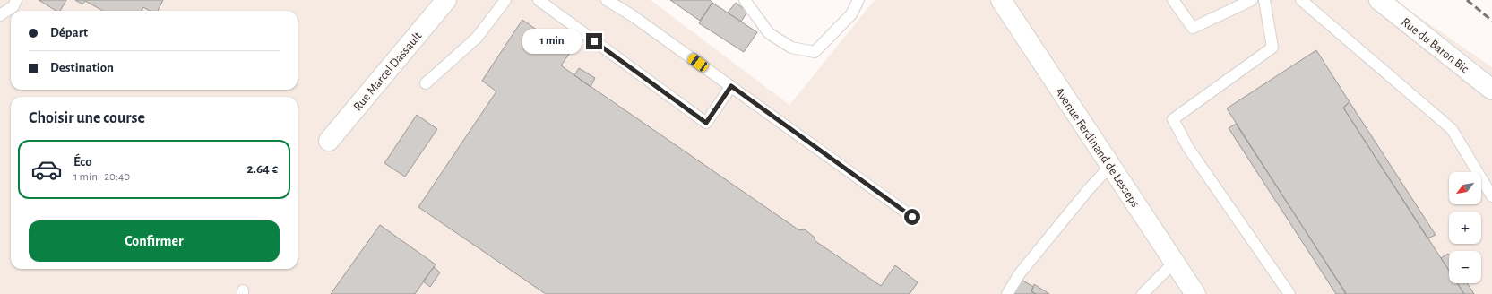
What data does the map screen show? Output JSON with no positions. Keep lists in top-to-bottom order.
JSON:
{
  "streets": {
    "main road": ["Rue du Baron Bic", "Rue Marcel Dassault", "Avenue Ferdinand de Lesseps"]
  },
  "north": "bottom left",
  "page": {
    "banner": ["Départ", "Destination"],
    "bubble": "1 min",
    "heading": "Choisir une course",
    "list": [
      {
        "name": "Éco",
        "note": "1 min · 20:40",
        "value": "2.64 €"
      }
    ],
    "map_buttons": ["+", "−"],
    "buttons": "Confirmer"
  }
}
